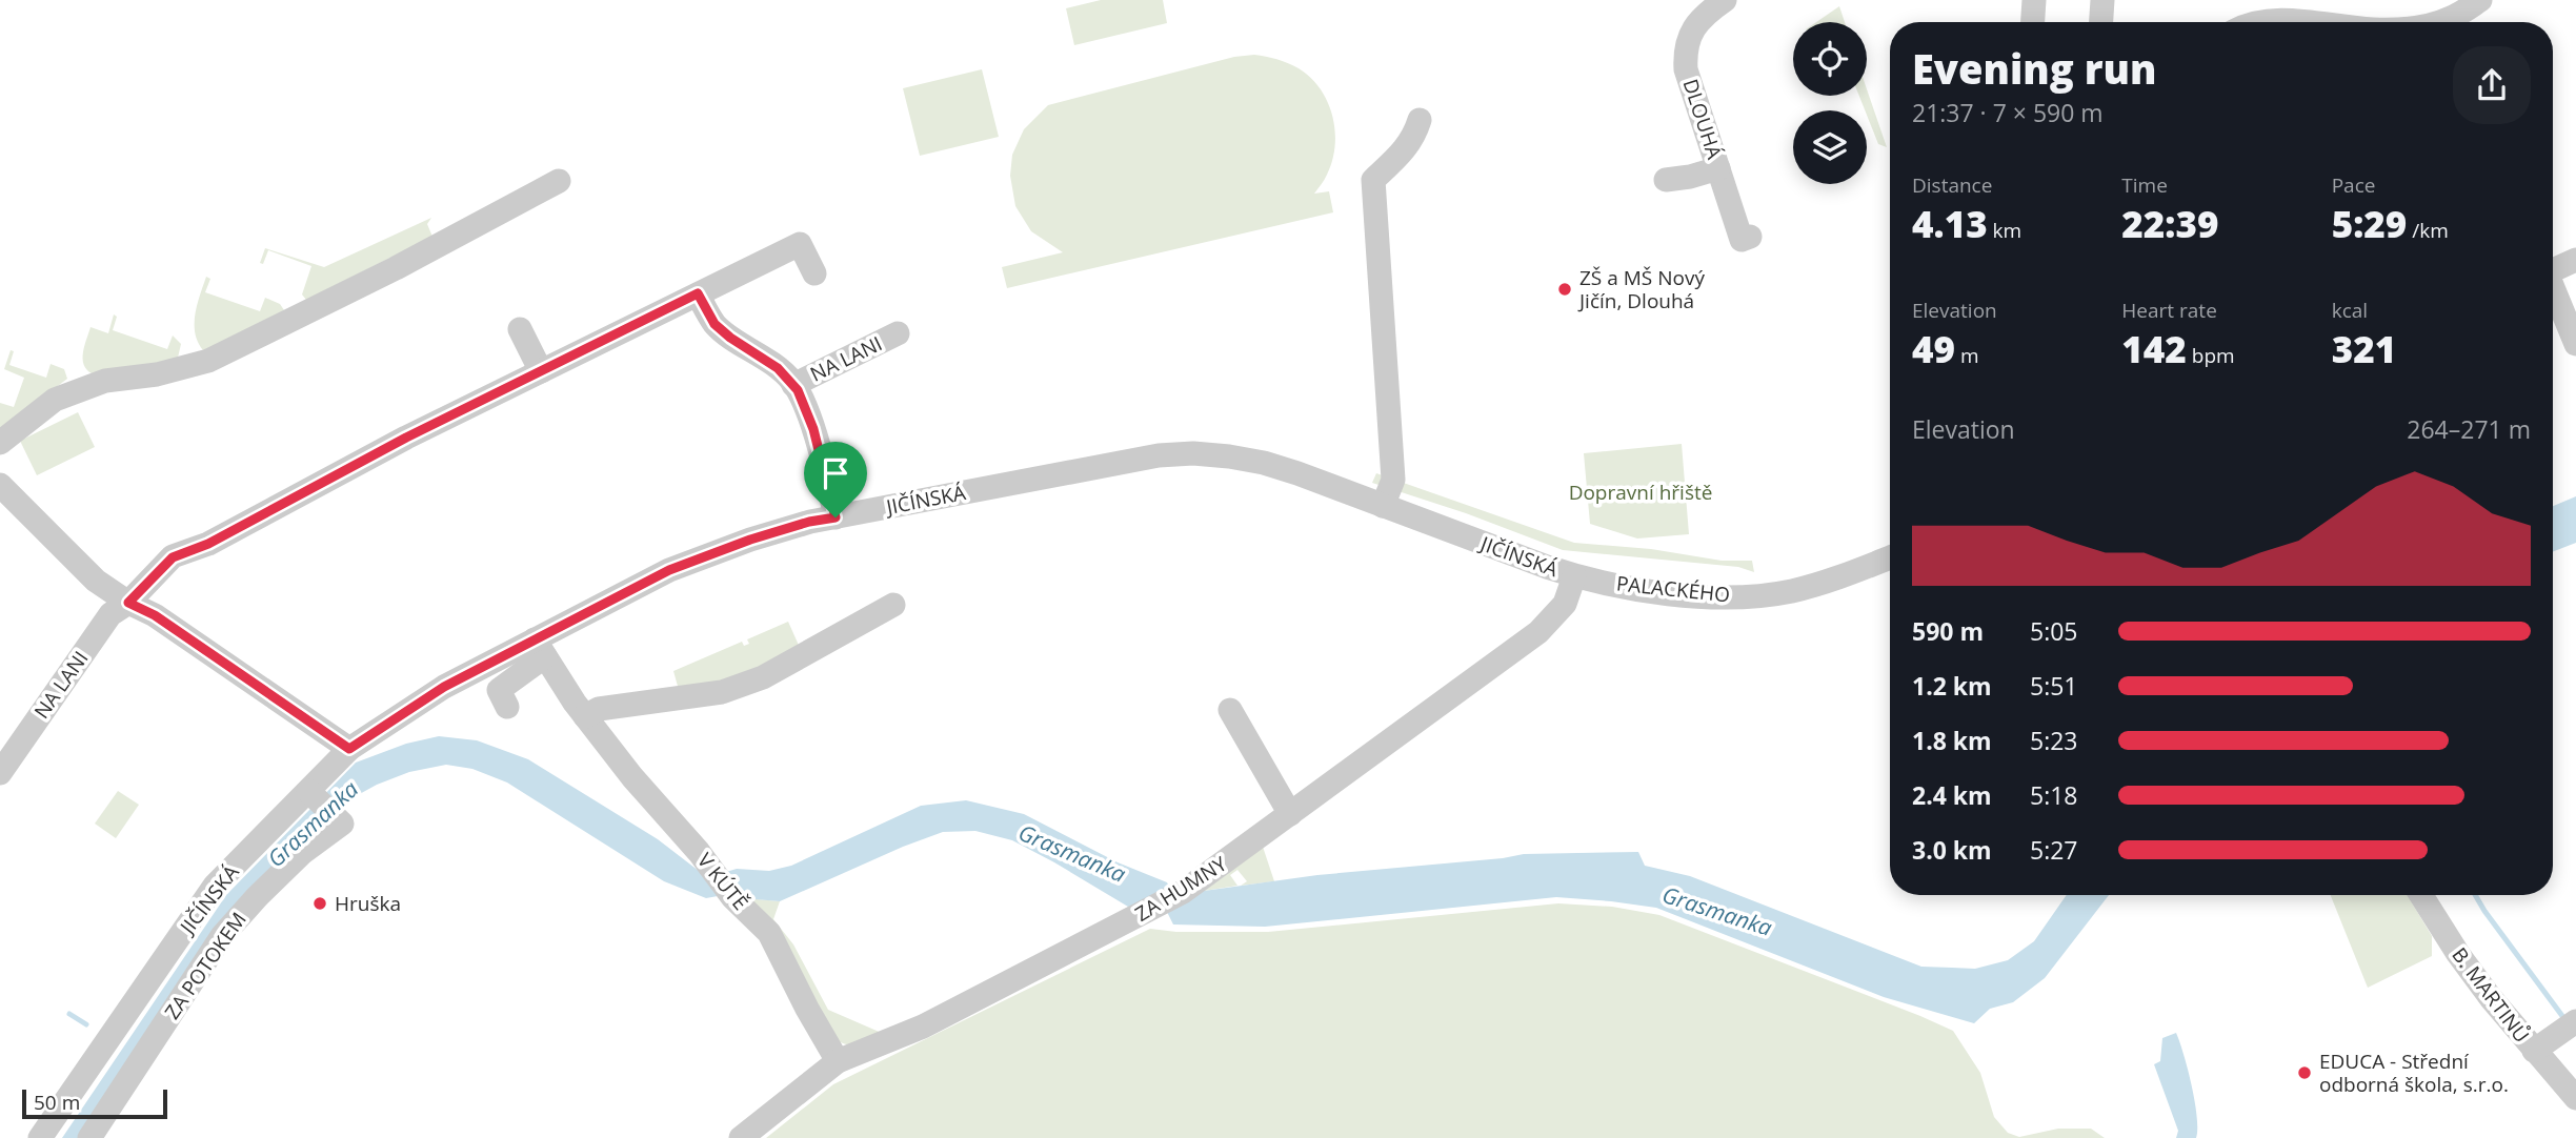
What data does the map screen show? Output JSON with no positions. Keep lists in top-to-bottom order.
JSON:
{
  "streets": {
    "street": [
      "DLOUHÁ",
      "NA LANI",
      "JIČÍNSKÁ",
      "PALACKÉHO",
      "V KÚTĚ",
      "ZA HUMNY",
      "ZA POTOKEM",
      "B. MARTINŮ"
    ]
  },
  "crossings": [
    ["NA LANI", "JIČÍNSKÁ"],
    ["JIČÍNSKÁ", "PALACKÉHO"],
    ["JIČÍNSKÁ", "V KÚTĚ"],
    ["JIČÍNSKÁ", "ZA HUMNY"],
    ["JIČÍNSKÁ", "ZA POTOKEM"],
    ["PALACKÉHO", "ZA HUMNY"],
    ["V KÚTĚ", "ZA HUMNY"]
  ],
  "water": ["Grasmanka"],
  "parks": ["Dopravní hřiště"],
  "places": ["ZŠ a MŠ Nový Jičín, Dlouhá", "Hruška", "EDUCA - Střední odborná škola, s.r.o."],
  "scale_bar": "50 m",
  "page": {
    "heading": ["Evening run", "21:37 · 7 × 590 m"],
    "stats": [
      ["Distance", "4.13 km"],
      ["Time", "22:39"],
      ["Pace", "5:29 /km"],
      ["Elevation", "49 m"],
      ["Heart rate", "142 bpm"],
      ["kcal", "321"]
    ],
    "chart": ["Elevation", "264–271 m"],
    "list": [
      {
        "name": "590 m",
        "note": "5:05"
      },
      {
        "name": "1.2 km",
        "note": "5:51"
      },
      {
        "name": "1.8 km",
        "note": "5:23"
      },
      {
        "name": "2.4 km",
        "note": "5:18"
      },
      {
        "name": "3.0 km",
        "note": "5:27"
      }
    ],
    "scale": "50 m"
  }
}
